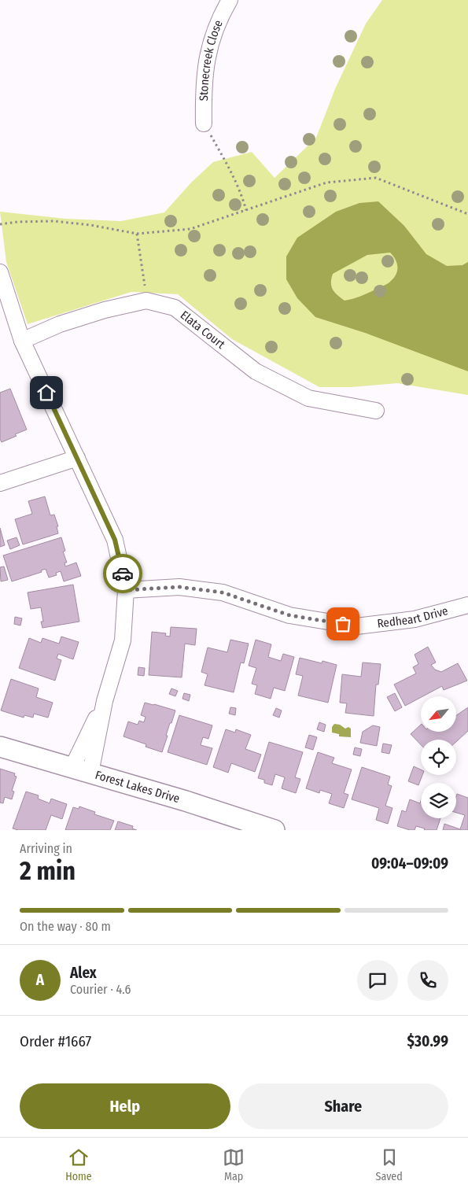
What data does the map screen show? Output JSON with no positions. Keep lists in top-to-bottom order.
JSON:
{
  "streets": {
    "main road": ["Forest Lakes Drive"],
    "street": ["Stonecreek Close", "Elata Court", "Redheart Drive"]
  },
  "north": "bottom left",
  "page": {
    "heading": ["2 min", "Arriving in", "09:04–09:09"],
    "panel": [
      "Alex",
      "Courier · 4.6",
      "Order #1667",
      "$30.99"
    ],
    "bar": "On the way · 80 m",
    "round": "A",
    "buttons": ["Help", "Share"],
    "tabs": ["Home", "Map", "Saved"]
  }
}
